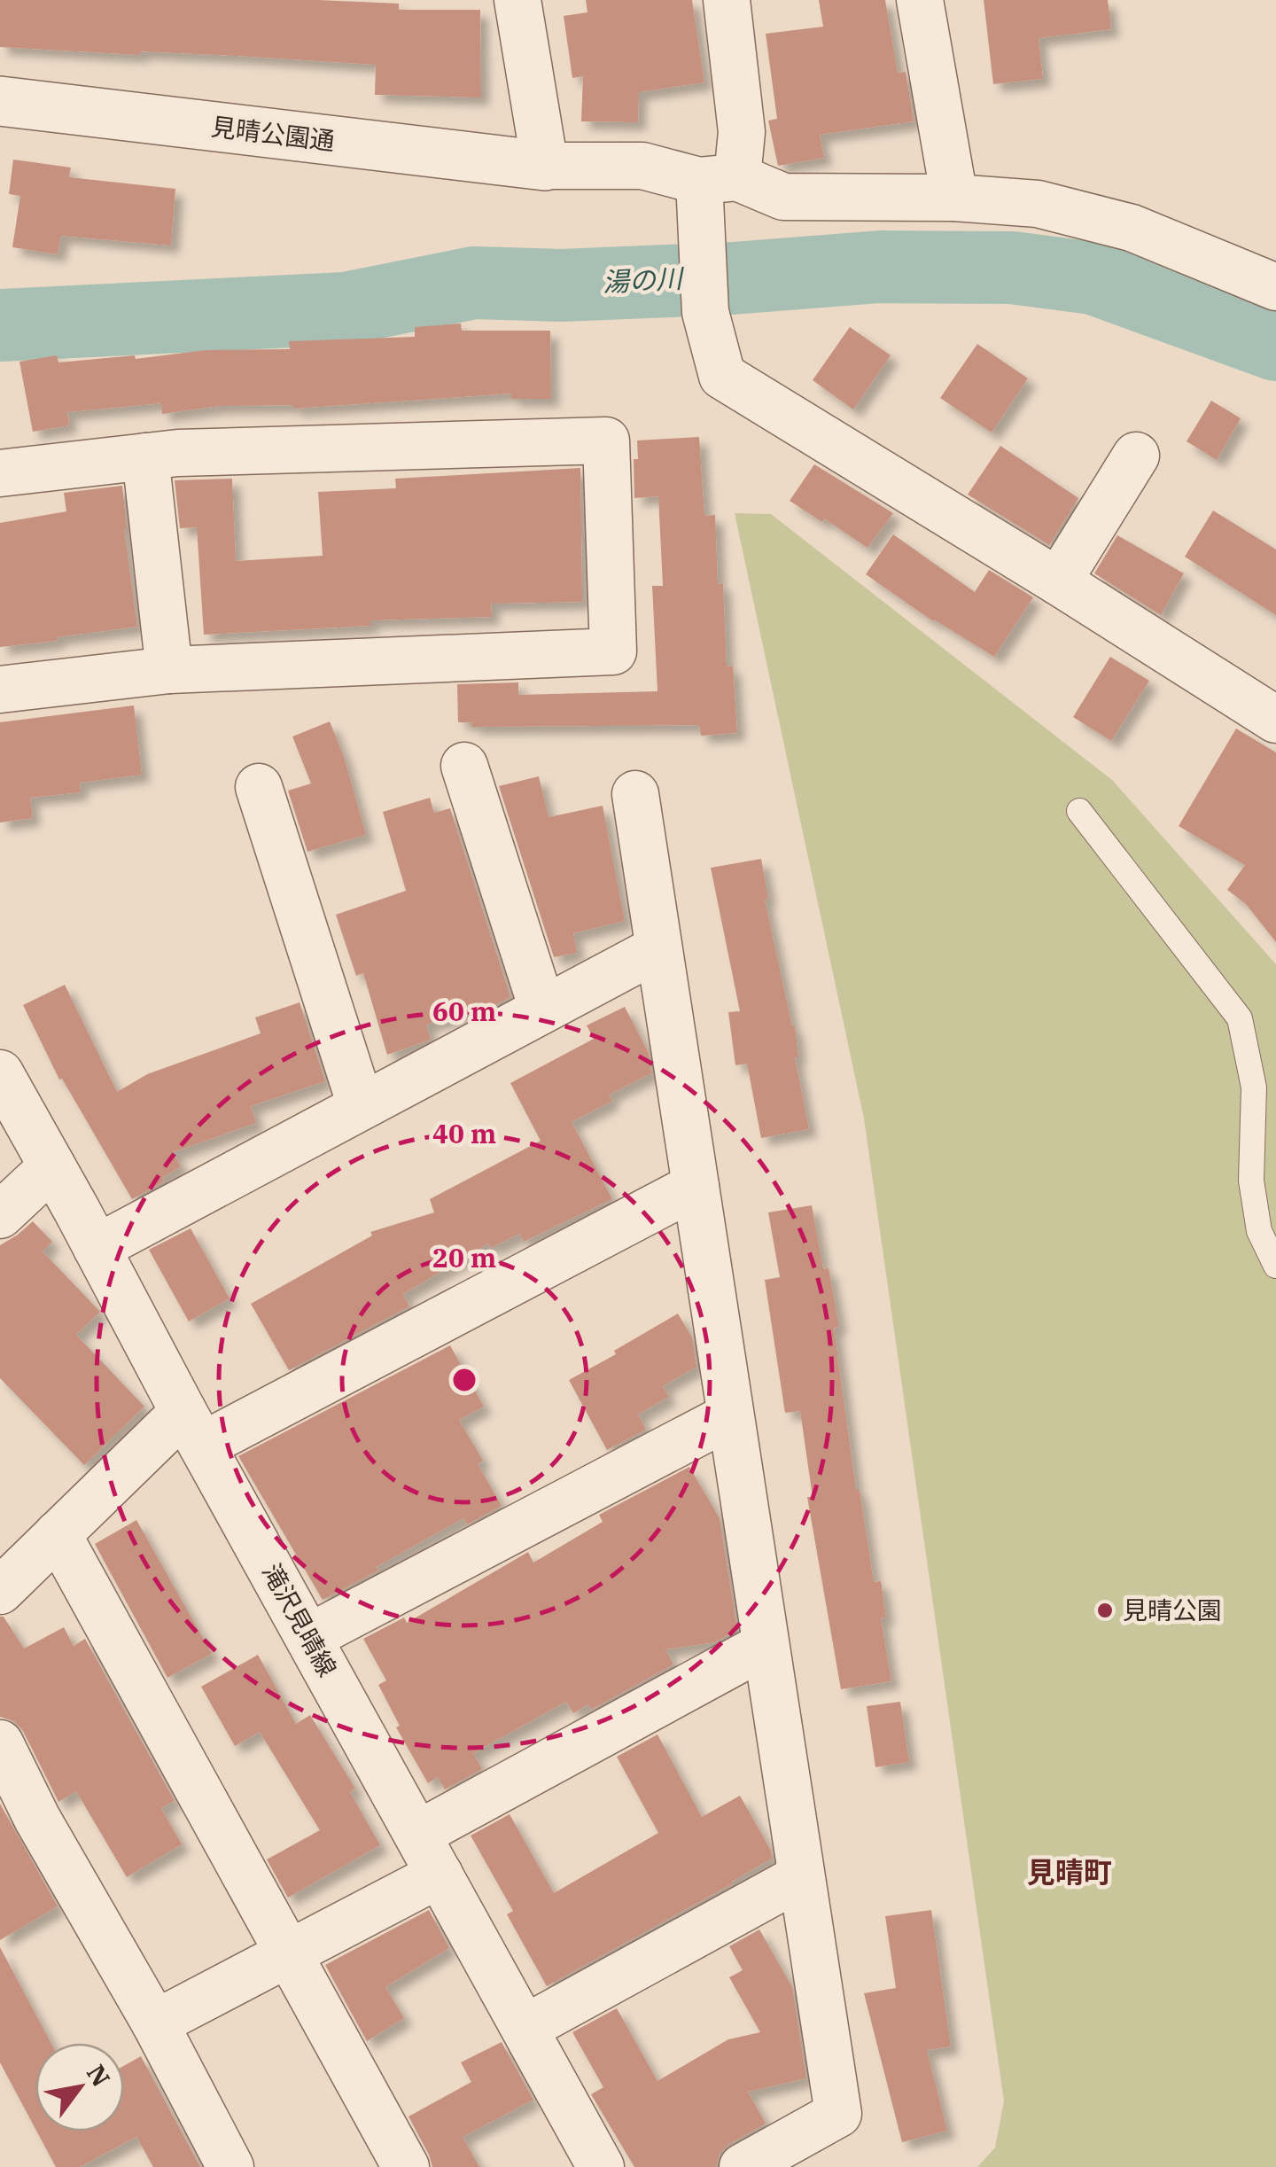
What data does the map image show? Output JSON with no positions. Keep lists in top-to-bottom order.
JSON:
{
  "streets": {
    "street": ["見晴公園通", "滝沢見晴線"]
  },
  "districts": ["見晴町"],
  "water": ["湯の川"],
  "places": ["見晴公園"],
  "north": "top right",
  "rings": ["60 m", "40 m", "20 m"]
}
